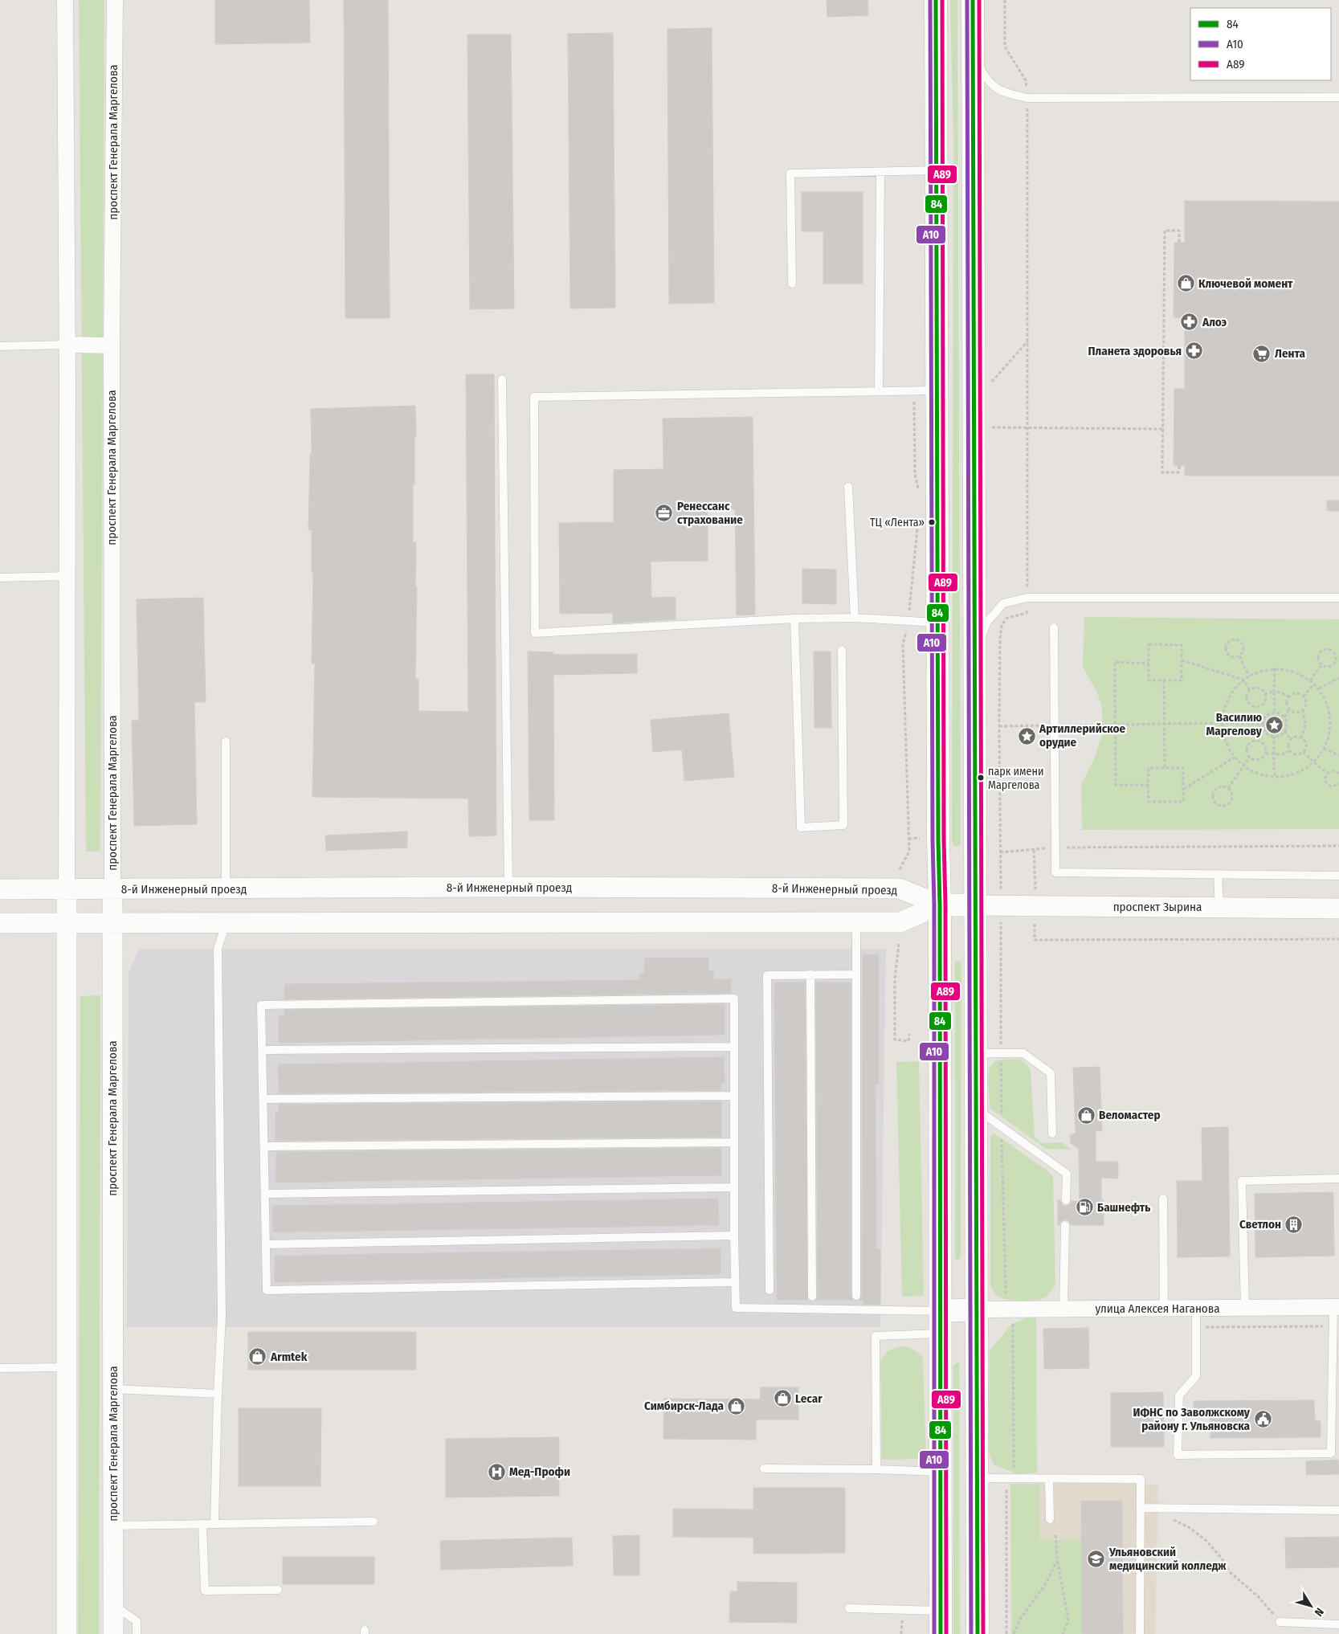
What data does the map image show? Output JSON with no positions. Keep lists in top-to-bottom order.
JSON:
{
  "streets": {
    "street": [
      "проспект Генерала Маргелова",
      "8-й Инженерный проезд",
      "проспект Зырина",
      "улица Алексея Наганова"
    ]
  },
  "crossings": [
    ["проспект Генерала Маргелова", "8-й Инженерный проезд"]
  ],
  "places": {
    "shop": [
      "Ключевой момент",
      "Веломастер",
      "Armtek",
      "Lecar",
      "Симбирск-Лада"
    ],
    "pharmacy": ["Алоэ", "Планета здоровья"],
    "supermarket": ["Лента"],
    "office": ["Ренессанс страхование"],
    "other": ["ТЦ «Лента»", "парк имени Маргелова"],
    "place": ["Василию Маргелову", "Артиллерийское орудие"],
    "fuel station": ["Башнефть"],
    "building": ["Светлон"],
    "public building": ["ИФНС по Заволжскому району г. Ульяновска"],
    "hospital": ["Мед-Профи"],
    "school or university": ["Ульяновский медицинский колледж"]
  },
  "lines": ["transit line 84", "transit line А10", "transit line А89"],
  "legend": ["84", "А10", "А89"],
  "north": "bottom right"
}
